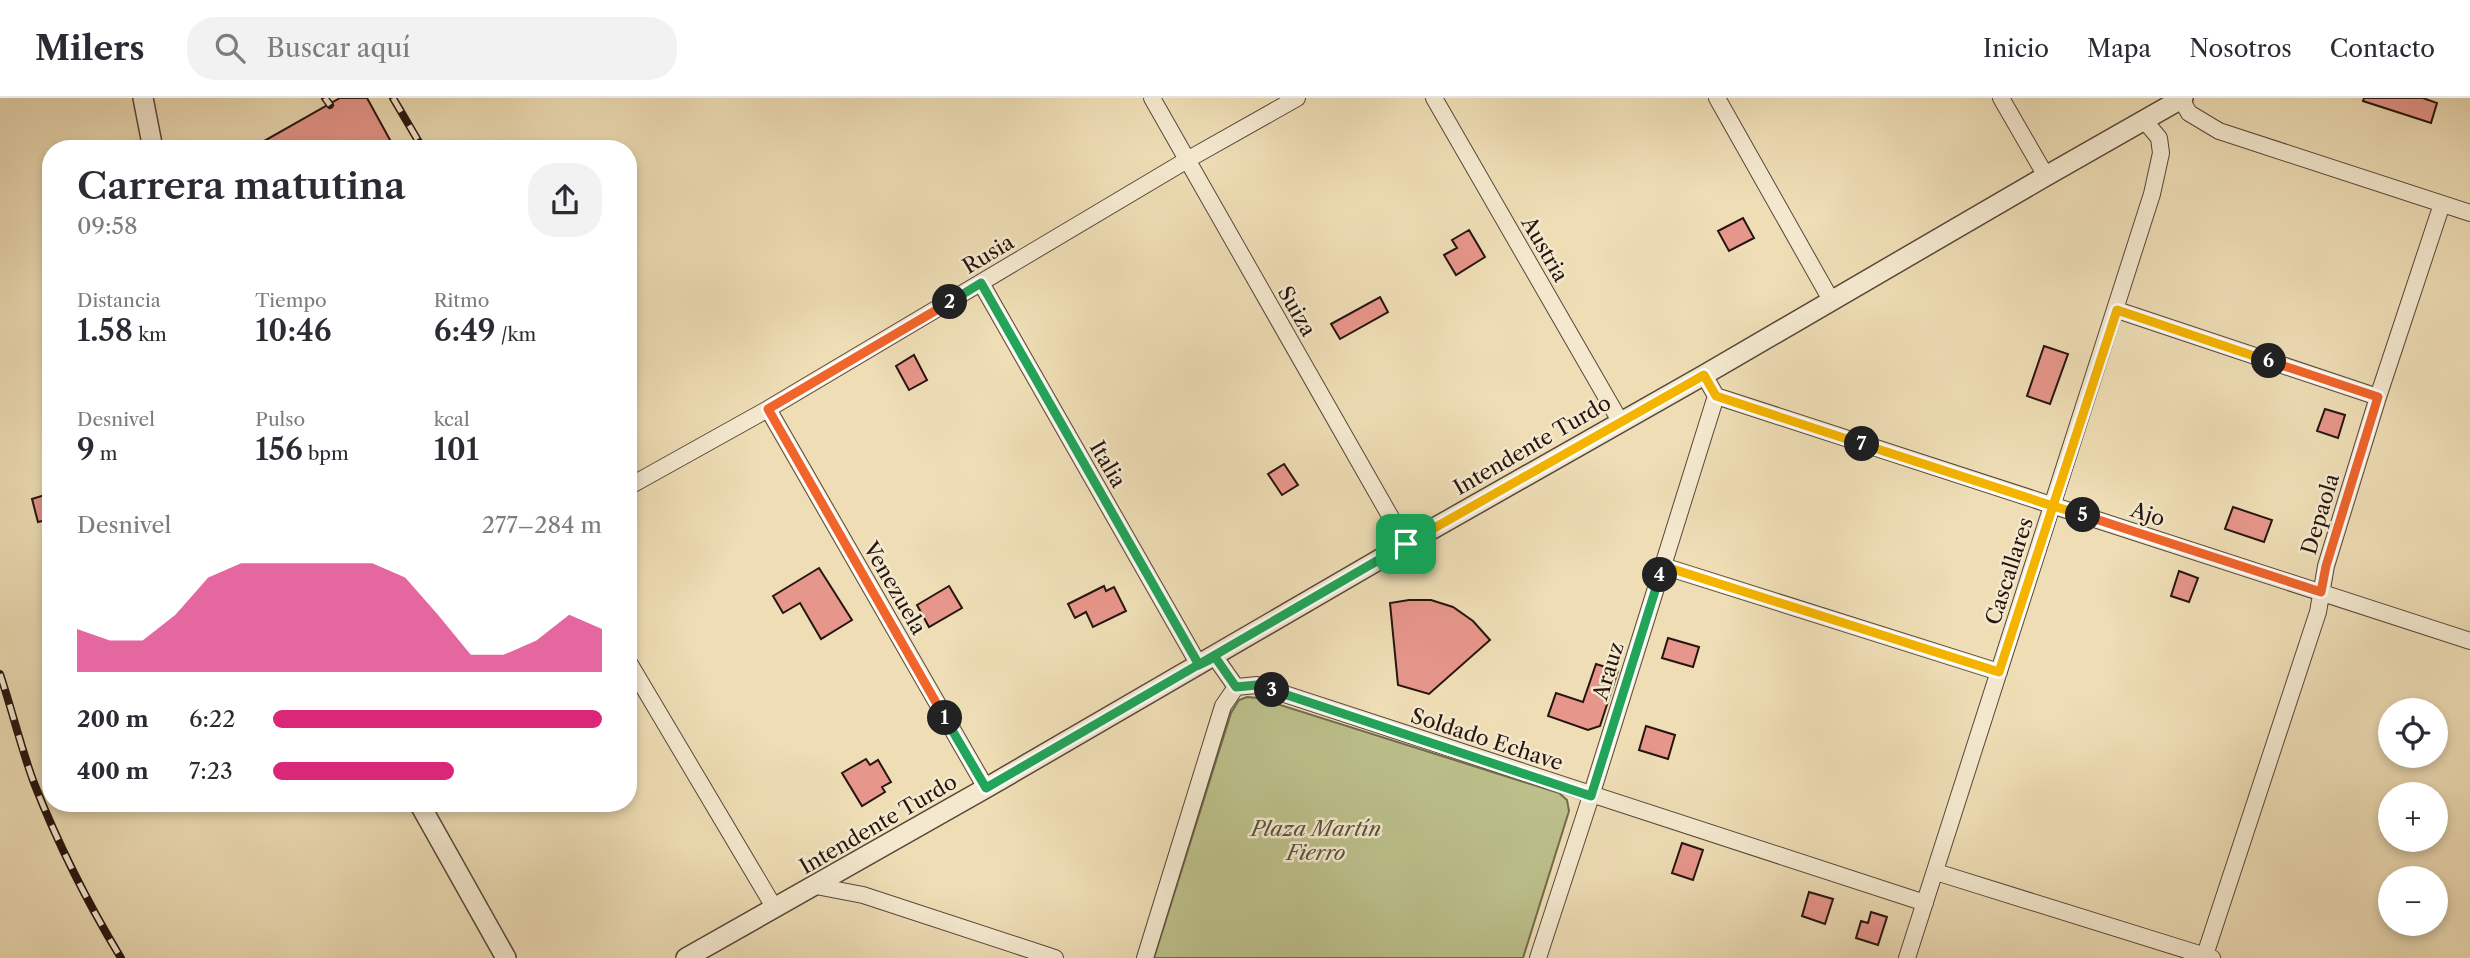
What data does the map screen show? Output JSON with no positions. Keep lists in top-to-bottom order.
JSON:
{
  "streets": {
    "street": [
      "Austria",
      "Rusia",
      "Suiza",
      "Intendente Turdo",
      "Italia",
      "Ajo",
      "Depaola",
      "Cascallares",
      "Venezuela",
      "Arauz",
      "Soldado Echave"
    ]
  },
  "crossings": [
    ["Austria", "Intendente Turdo"],
    ["Rusia", "Suiza"],
    ["Rusia", "Italia"],
    ["Rusia", "Venezuela"],
    ["Suiza", "Intendente Turdo"],
    ["Intendente Turdo", "Italia"],
    ["Intendente Turdo", "Cascallares"],
    ["Intendente Turdo", "Venezuela"],
    ["Italia", "Soldado Echave"],
    ["Ajo", "Depaola"],
    ["Ajo", "Cascallares"],
    ["Ajo", "Arauz"],
    ["Cascallares", "Soldado Echave"],
    ["Arauz", "Soldado Echave"]
  ],
  "parks": ["Plaza Martín Fierro"],
  "page": {
    "header": "Milers",
    "search": "Buscar aquí",
    "nav": [
      "Inicio",
      "Mapa",
      "Nosotros",
      "Contacto"
    ],
    "heading": ["Carrera matutina", "09:58"],
    "stats": [
      ["Distancia", "1.58 km"],
      ["Tiempo", "10:46"],
      ["Ritmo", "6:49 /km"],
      ["Desnivel", "9 m"],
      ["Pulso", "156 bpm"],
      ["kcal", "101"]
    ],
    "pins": [
      "2",
      "6",
      "7",
      "5",
      "4",
      "3",
      "1"
    ],
    "chart": ["Desnivel", "277–284 m"],
    "list": [
      {
        "name": "200 m",
        "note": "6:22"
      },
      {
        "name": "400 m",
        "note": "7:23"
      }
    ],
    "map_buttons": ["+", "−"]
  }
}
